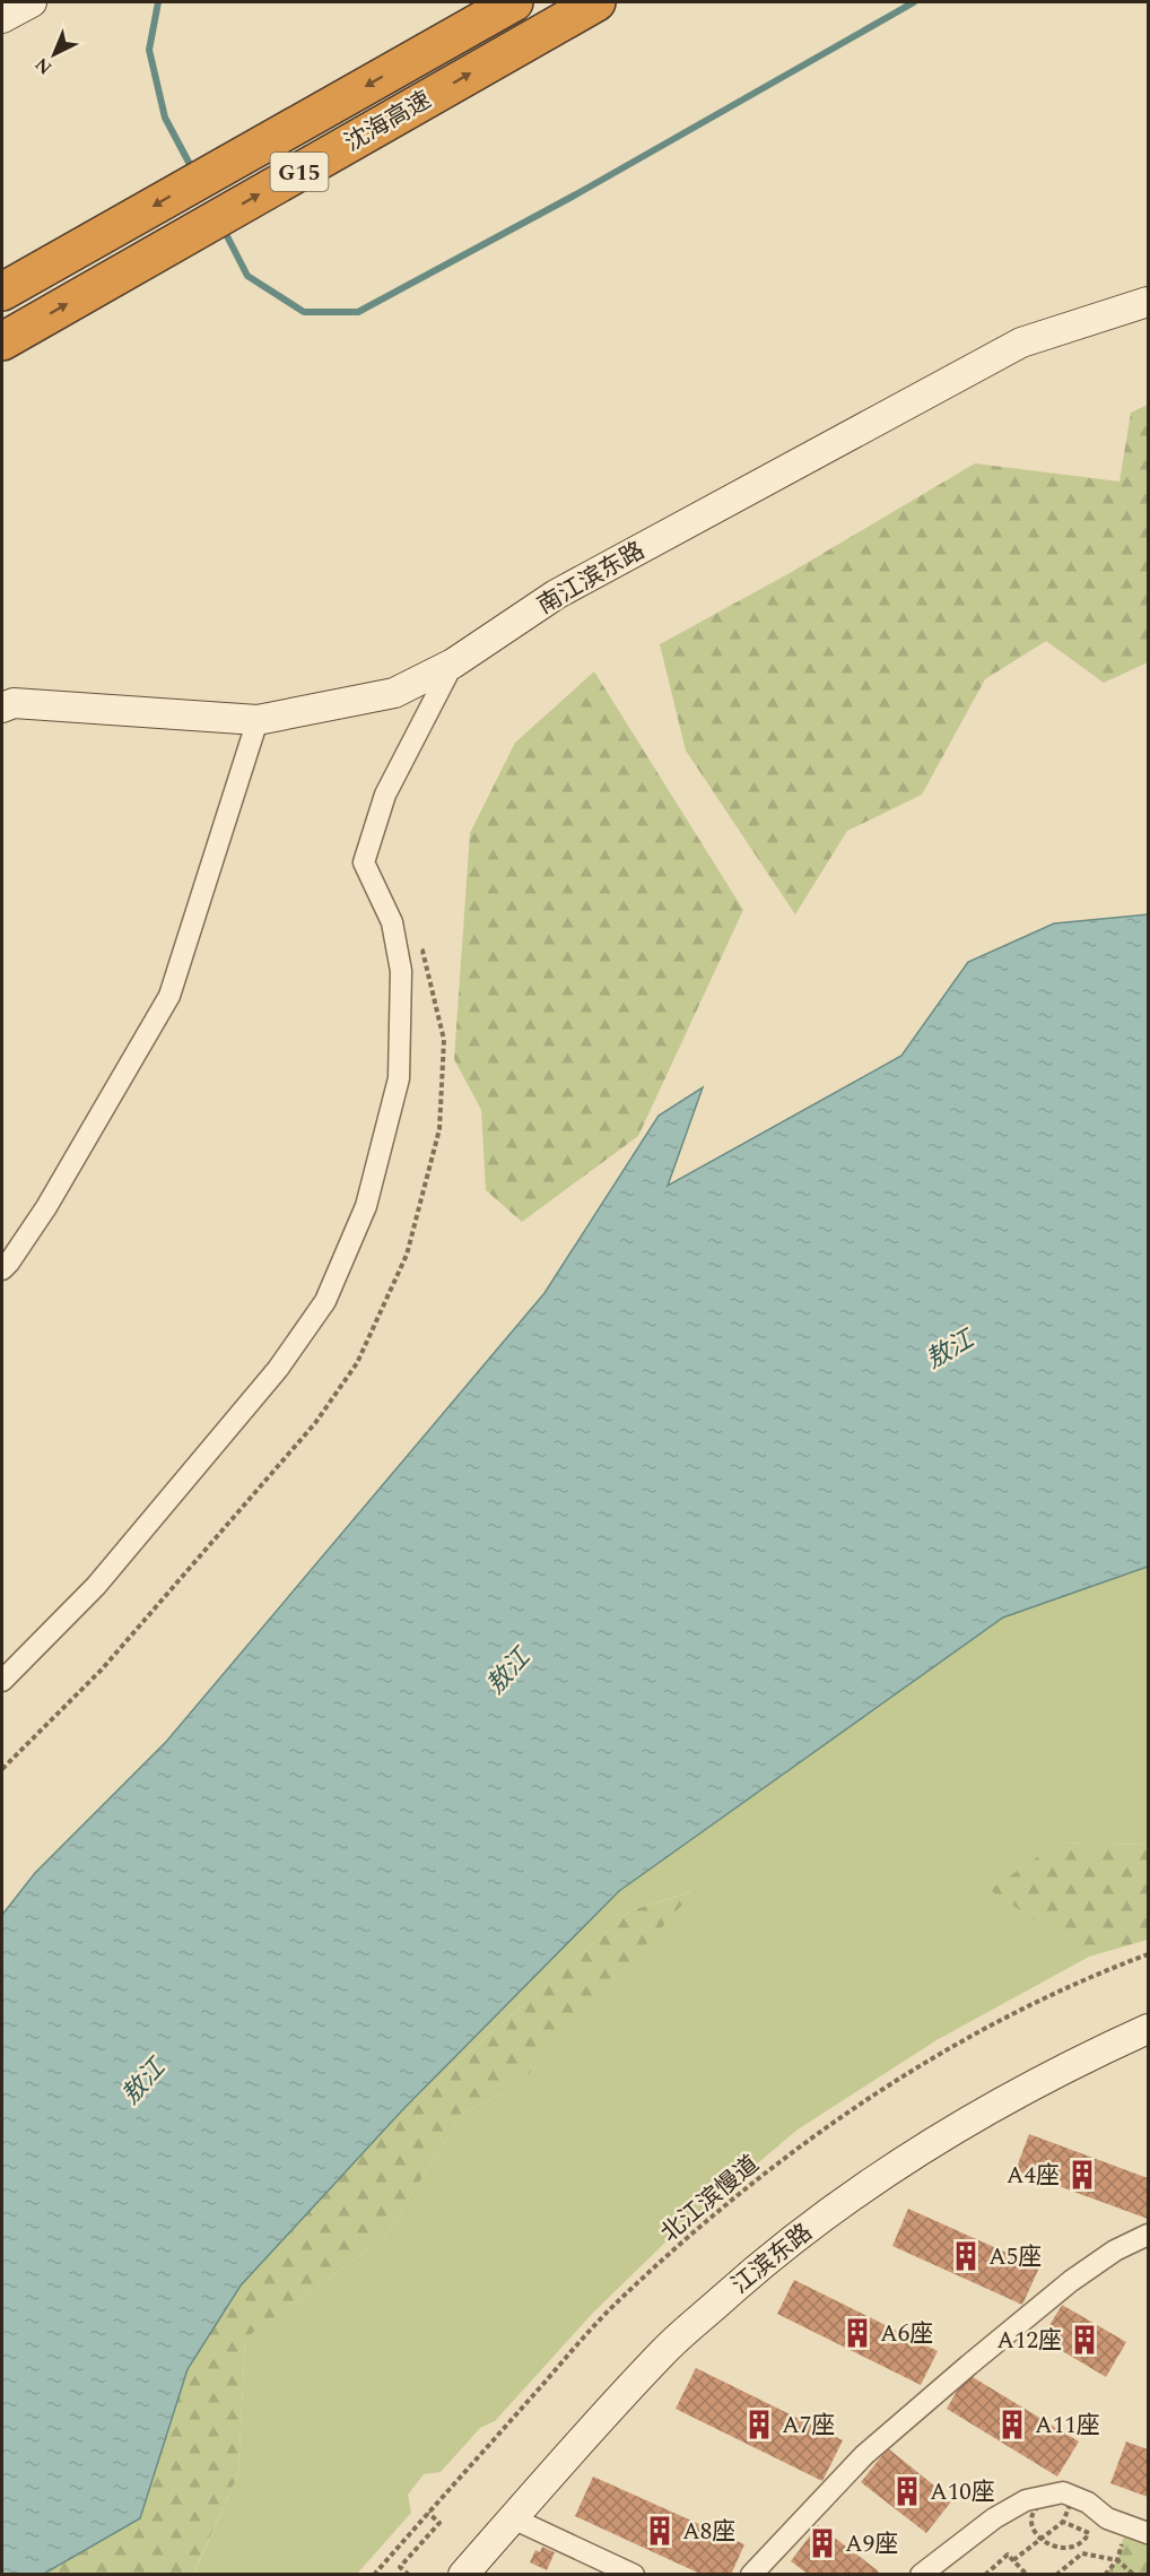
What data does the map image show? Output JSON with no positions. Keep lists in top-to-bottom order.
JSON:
{
  "streets": {
    "highway": ["沈海高速", "G15"],
    "main road": ["南江滨东路", "江滨东路"],
    "path": ["北江滨慢道"]
  },
  "water": ["敖江"],
  "places": {
    "building": [
      "A4座",
      "A5座",
      "A6座",
      "A12座",
      "A7座",
      "A11座",
      "A10座",
      "A8座",
      "A9座"
    ]
  },
  "north": "bottom left"
}
